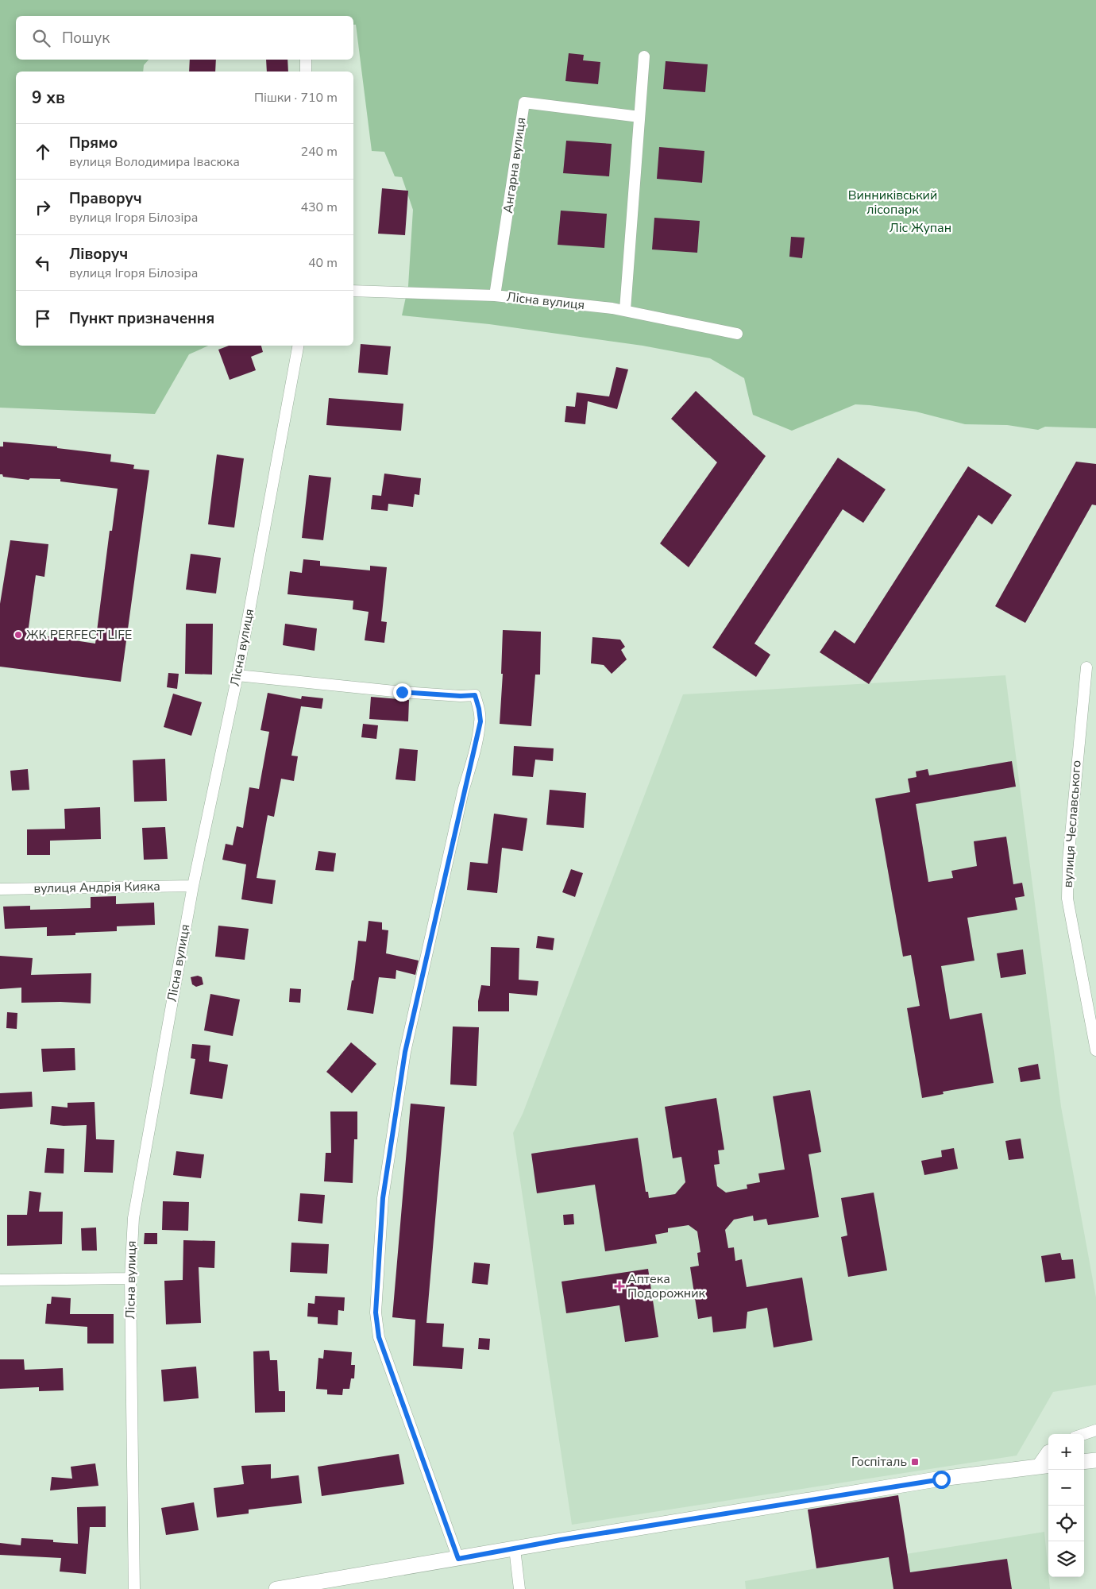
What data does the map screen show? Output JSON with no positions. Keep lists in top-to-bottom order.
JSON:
{
  "streets": {
    "street": [
      "Ангарна вулиця",
      "Лісна вулиця",
      "вулиця Чеславського",
      "вулиця Андрія Кияка"
    ]
  },
  "crossings": [
    ["Ангарна вулиця", "Лісна вулиця"],
    ["Лісна вулиця", "вулиця Андрія Кияка"]
  ],
  "parks": ["Винниківський лісопарк", "Ліс Жупан"],
  "places": {
    "other": ["ЖК PERFECT LIFE"],
    "health": ["Аптека Подорожник"],
    "transit": ["Госпіталь"]
  },
  "page": {
    "search": "Пошук",
    "heading": ["9 хв", "Пішки · 710 m"],
    "list": [
      ["Прямо", "вулиця Володимира Івасюка", "240 m"],
      ["Праворуч", "вулиця Ігоря Білозіра", "430 m"],
      ["Ліворуч", "вулиця Ігоря Білозіра", "40 m"],
      "Пункт призначення"
    ],
    "map_buttons": ["+", "−"]
  }
}
